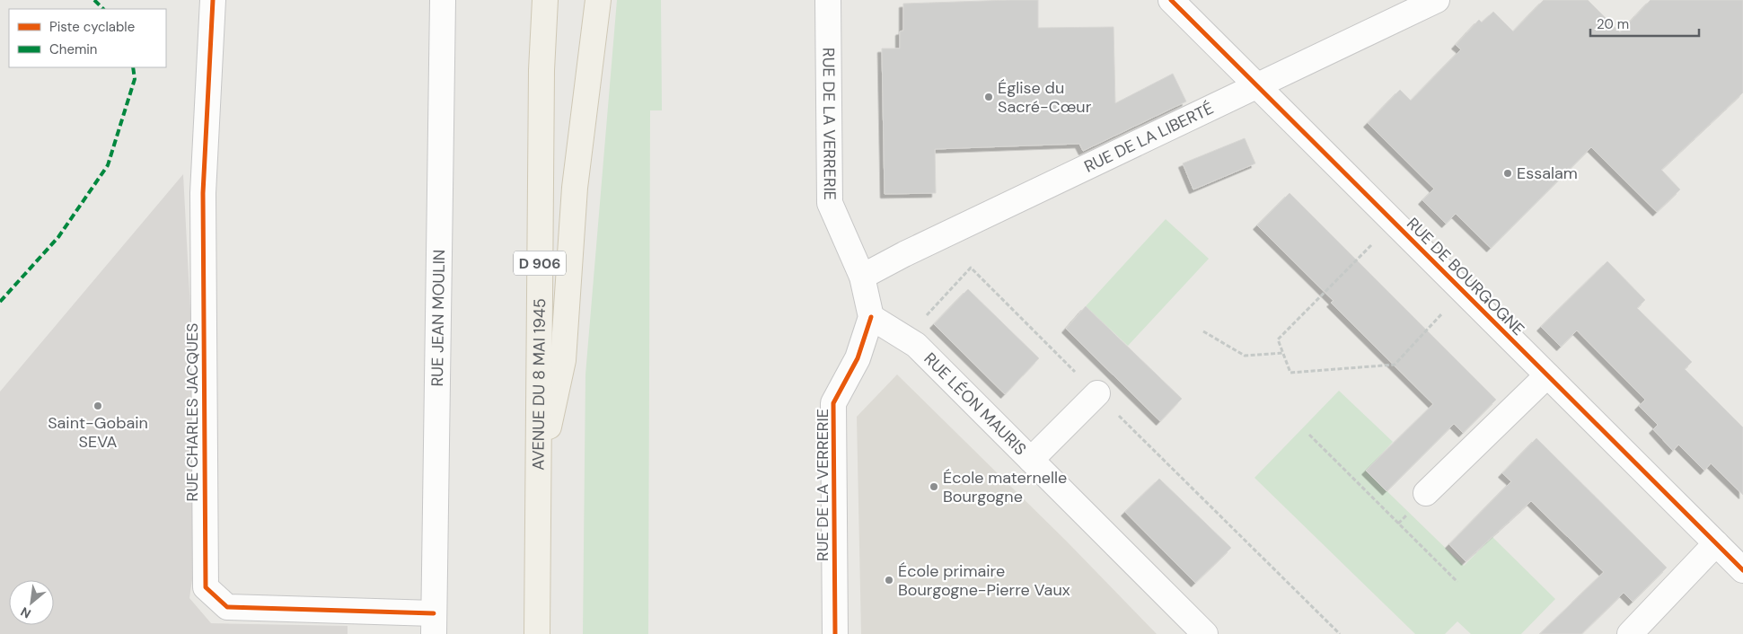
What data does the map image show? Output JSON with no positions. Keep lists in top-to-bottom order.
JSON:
{
  "streets": {
    "main road": ["D 906", "AVENUE DU 8 MAI 1945"],
    "street": [
      "RUE DE LA VERRERIE",
      "RUE DE LA LIBERTÉ",
      "RUE DE BOURGOGNE",
      "RUE JEAN MOULIN",
      "RUE LÉON MAURIS",
      "RUE CHARLES JACQUES"
    ]
  },
  "crossings": [
    ["RUE DE LA VERRERIE", "RUE DE LA LIBERTÉ"],
    ["RUE DE LA VERRERIE", "RUE LÉON MAURIS"],
    ["RUE DE LA LIBERTÉ", "RUE DE BOURGOGNE"],
    ["RUE JEAN MOULIN", "RUE CHARLES JACQUES"]
  ],
  "places": [
    "Église du Sacré-Cœur",
    "Essalam",
    "Saint-Gobain SEVA",
    "École maternelle Bourgogne",
    "École primaire Bourgogne-Pierre Vaux"
  ],
  "legend": ["Piste cyclable", "Chemin"],
  "scale_bar": "20 m",
  "north": "bottom left"
}
